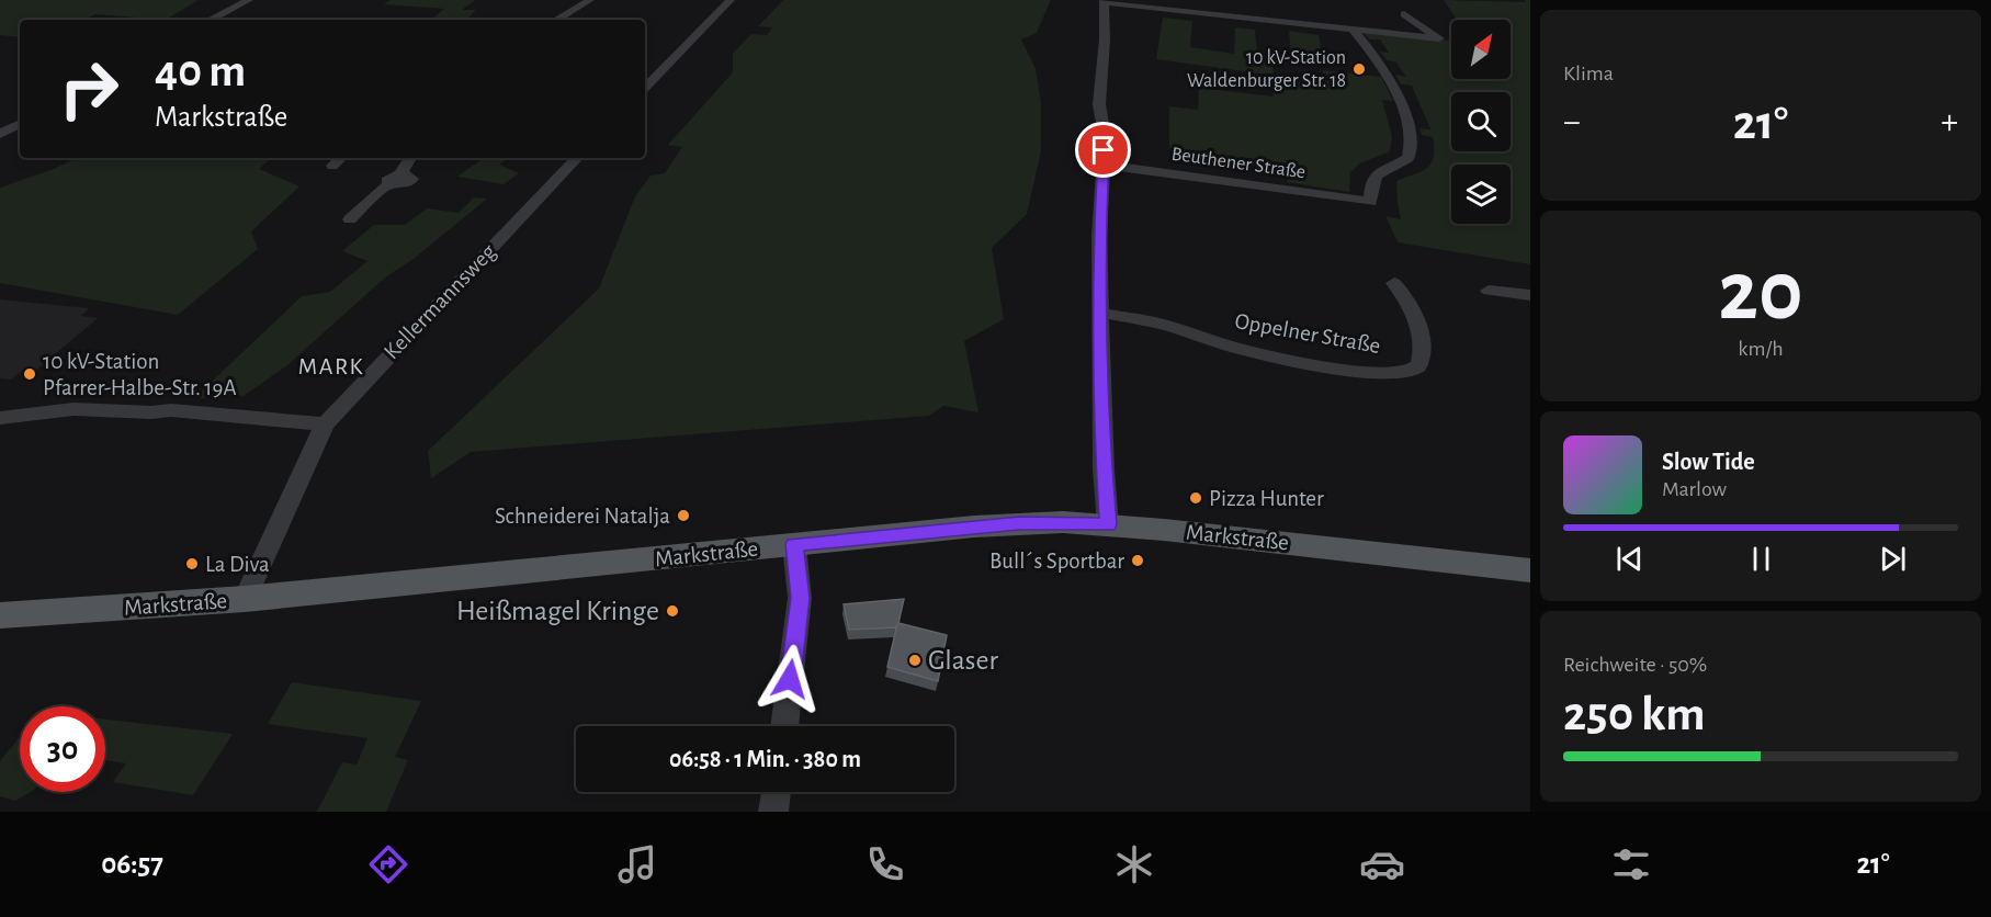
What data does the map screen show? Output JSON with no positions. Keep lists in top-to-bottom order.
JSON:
{
  "streets": {
    "main road": ["Markstraße"],
    "street": ["Beuthener Straße", "Kellermannsweg", "Oppelner Straße"]
  },
  "crossings": [
    ["Kellermannsweg", "Markstraße"]
  ],
  "districts": ["MARK"],
  "places": [
    "10 kV-Station Waldenburger Str. 18",
    "10 kV-Station Pfarrer-Halbe-Str. 19A",
    "Pizza Hunter",
    "Schneiderei Natalja",
    "Bull´s Sportbar",
    "La Diva",
    "Heißmagel Kringe",
    "Glaser"
  ],
  "north": "top right",
  "page": {
    "tile": [
      "Klima",
      ["20", "km/h"],
      ["Reichweite · 50%", "250 km"]
    ],
    "turn": ["40 m", "Markstraße"],
    "heat": ["−", "21°", "+"],
    "song": ["Slow Tide", "Marlow"],
    "limit": "30",
    "trip": "06:58 · 1 Min. · 380 m",
    "tabs": ["06:57", "21°"]
  }
}
